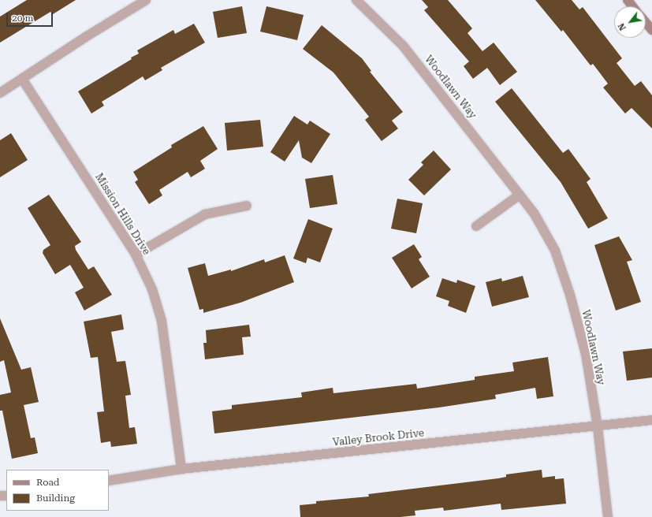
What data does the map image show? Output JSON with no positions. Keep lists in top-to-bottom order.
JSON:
{
  "streets": {
    "street": ["Woodlawn Way", "Mission Hills Drive", "Valley Brook Drive"]
  },
  "crossings": [
    ["Woodlawn Way", "Valley Brook Drive"],
    ["Mission Hills Drive", "Valley Brook Drive"]
  ],
  "legend": ["Road", "Building"],
  "scale_bar": "20 m",
  "north": "bottom left"
}
